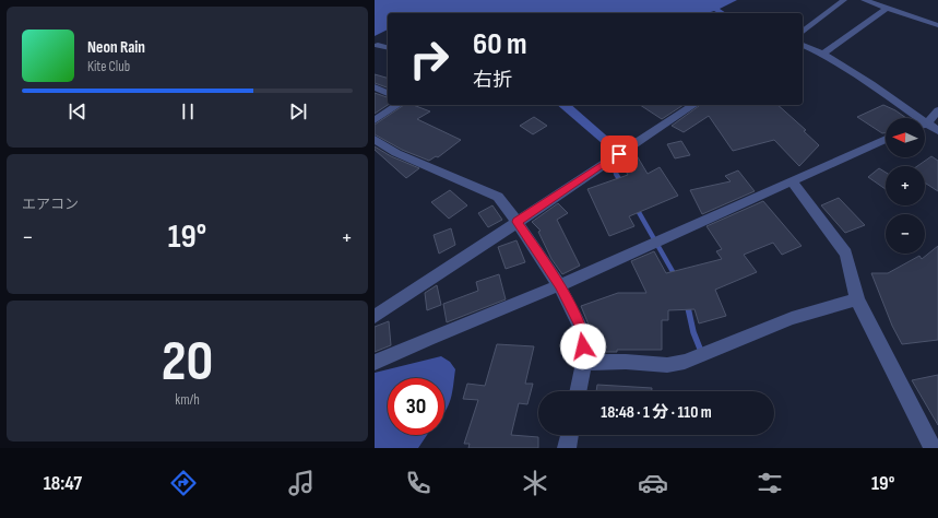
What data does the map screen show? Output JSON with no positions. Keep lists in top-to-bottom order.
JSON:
{
  "north": "left",
  "page": {
    "turn": ["60 m", "右折"],
    "song": ["Neon Rain", "Kite Club"],
    "map_buttons": ["+", "−"],
    "tile": [
      "エアコン",
      ["20", "km/h"]
    ],
    "heat": ["−", "19°", "+"],
    "limit": "30",
    "trip": "18:48 · 1 分 · 110 m",
    "tabs": ["18:47", "19°"]
  }
}
